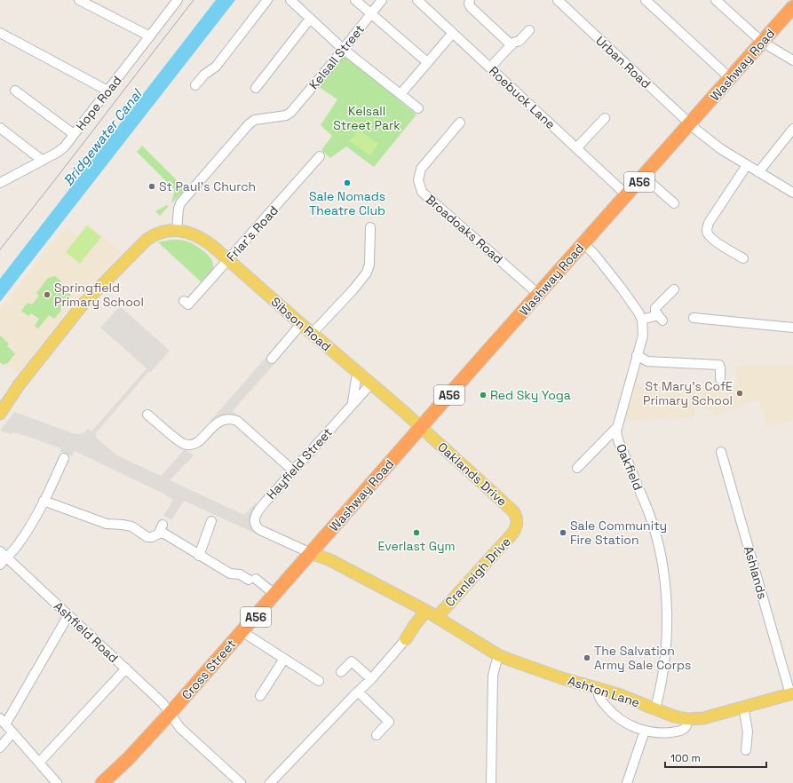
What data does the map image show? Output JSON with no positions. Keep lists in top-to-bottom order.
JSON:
{
  "streets": {
    "highway": ["Washway Road", "A56", "Cross Street"],
    "main road": [
      "Sibson Road",
      "Oaklands Drive",
      "Cranleigh Drive",
      "Ashton Lane"
    ],
    "street": [
      "Kelsall Street",
      "Urban Road",
      "Roebuck Lane",
      "Hope Road",
      "Broadoaks Road",
      "Friar's Road",
      "Hayfield Street",
      "Oakfield",
      "Ashlands",
      "Ashfield Road"
    ]
  },
  "crossings": [
    ["Kelsall Street", "Sibson Road"],
    ["Urban Road", "Washway Road"],
    ["Washway Road", "Roebuck Lane"],
    ["Washway Road", "Broadoaks Road"],
    ["Washway Road", "Sibson Road"],
    ["Washway Road", "Hayfield Street"],
    ["Washway Road", "Oaklands Drive"],
    ["Washway Road", "Cross Street"],
    ["Washway Road", "Ashton Lane"],
    ["Friar's Road", "Sibson Road"],
    ["Sibson Road", "Hayfield Street"],
    ["Sibson Road", "Oaklands Drive"],
    ["Hayfield Street", "Cross Street"],
    ["Hayfield Street", "Ashton Lane"],
    ["Oakfield", "Ashton Lane"],
    ["Oaklands Drive", "Cranleigh Drive"],
    ["Cranleigh Drive", "Ashton Lane"],
    ["Ashlands", "Ashton Lane"],
    ["Ashfield Road", "Cross Street"],
    ["Cross Street", "Ashton Lane"]
  ],
  "water": ["Bridgewater Canal"],
  "parks": ["Kelsall Street Park"],
  "places": [
    "Sale Nomads Theatre Club",
    "St Paul's Church",
    "Springfield Primary School",
    "St Mary's CofE Primary School",
    "Red Sky Yoga",
    "Everlast Gym",
    "Sale Community Fire Station",
    "The Salvation Army Sale Corps"
  ],
  "scale_bar": "100 m"
}
